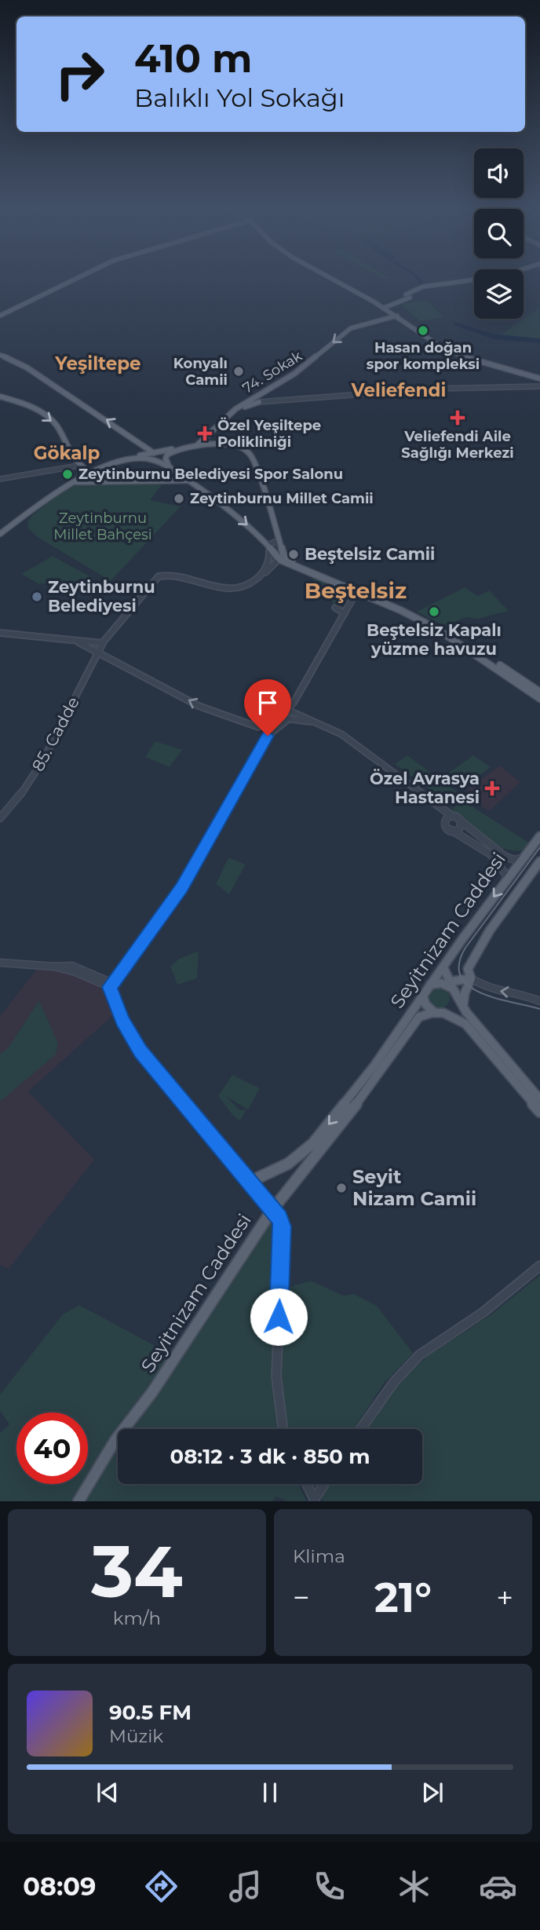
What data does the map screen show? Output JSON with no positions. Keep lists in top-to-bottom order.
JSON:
{
  "streets": {
    "main road": ["74. Sokak", "Seyitnizam Caddesi"],
    "street": ["85. Cadde"]
  },
  "one_way": ["74. Sokak"],
  "districts": [
    "Yeşiltepe",
    "Veliefendi",
    "Gökalp",
    "Beştelsiz"
  ],
  "parks": ["Zeytinburnu Millet Bahçesi"],
  "places": {
    "other": [
      "Hasan doğan spor kompleksi",
      "Konyalı Camii",
      "Zeytinburnu Belediyesi Spor Salonu",
      "Zeytinburnu Millet Camii",
      "Beştelsiz Camii",
      "Zeytinburnu Belediyesi",
      "Beştelsiz Kapalı yüzme havuzu",
      "Seyit Nizam Camii"
    ],
    "health": ["Veliefendi Aile Sağlığı Merkezi", "Özel Yeşiltepe Polikliniği", "Özel Avrasya Hastanesi"]
  },
  "page": {
    "turn": ["410 m", "Balıklı Yol Sokağı"],
    "limit": "40",
    "trip": "08:12 · 3 dk · 850 m",
    "tile": [
      ["34", "km/h"],
      "Klima"
    ],
    "heat": ["−", "21°", "+"],
    "song": ["90.5 FM", "Müzik"],
    "tabs": "08:09"
  }
}
